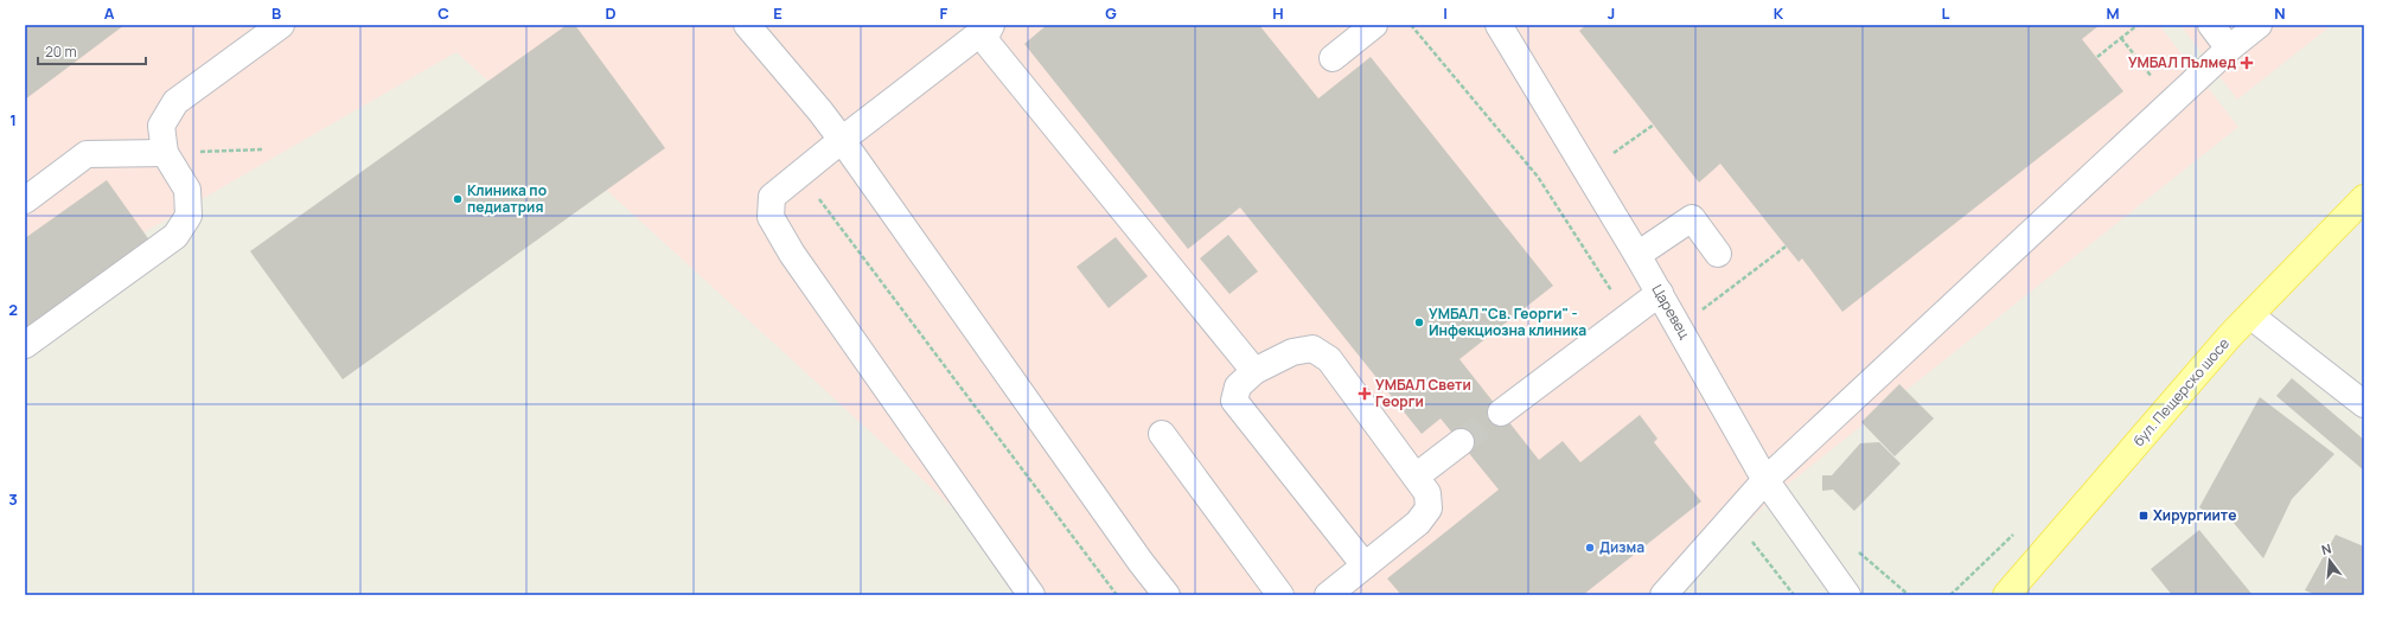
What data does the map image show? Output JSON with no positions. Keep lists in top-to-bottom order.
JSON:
{
  "streets": {
    "main road": ["бул. Пещерско шосе"],
    "street": ["Царевец"]
  },
  "places": {
    "health": ["УМБАЛ Пълмед", "УМБАЛ Свети Георги"],
    "other": ["Клиника по педиатрия", "УМБАЛ \"Св. Георги\" - Инфекциозна клиника", "Дизма"],
    "transit": ["Хирургиите"]
  },
  "scale_bar": "20 m",
  "north": "top",
  "grid": {
    "columns": [
      "A",
      "B",
      "C",
      "D",
      "E",
      "F",
      "G",
      "H",
      "I",
      "J",
      "K",
      "L",
      "M",
      "N"
    ],
    "rows": ["1", "2", "3"]
  }
}
